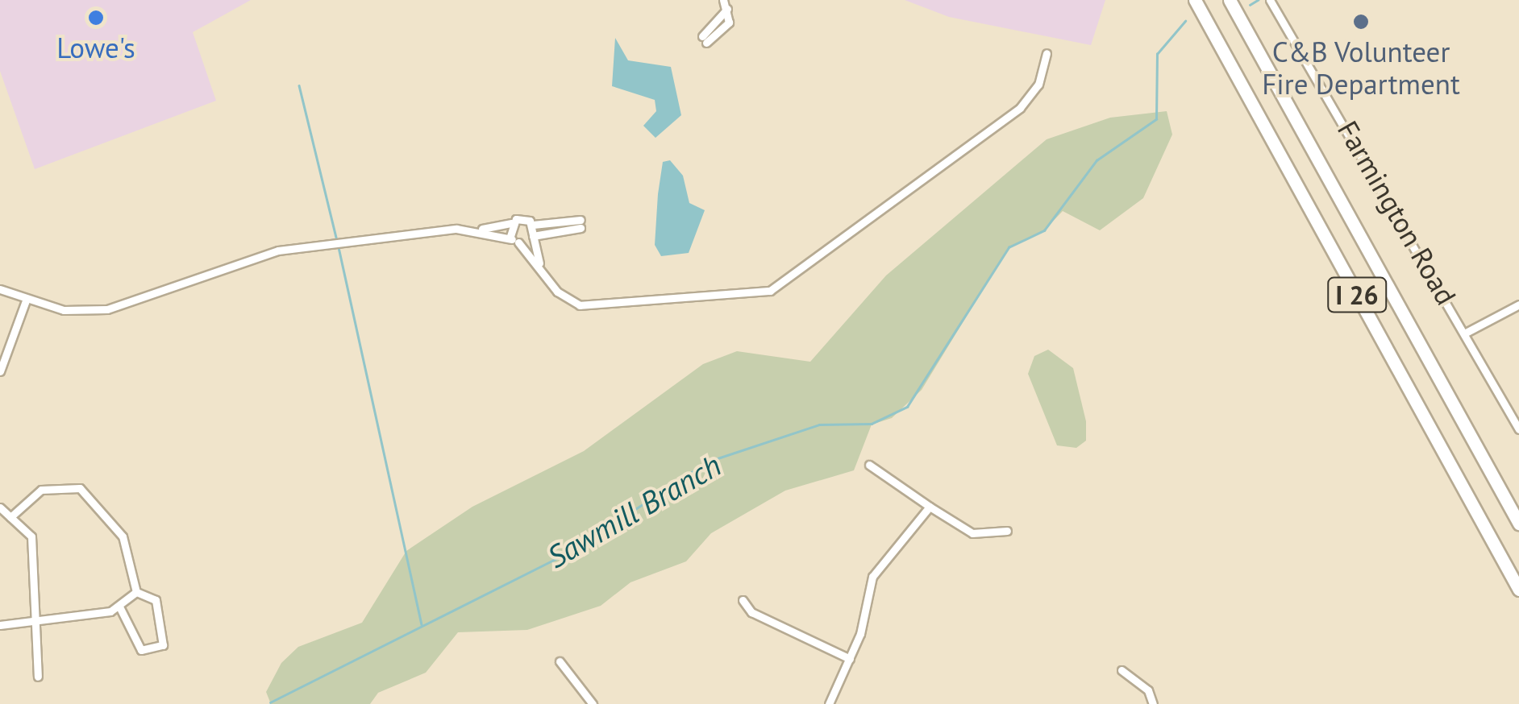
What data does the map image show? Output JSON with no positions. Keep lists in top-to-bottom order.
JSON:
{
  "streets": {
    "highway": ["I 26"],
    "street": ["Farmington Road"]
  },
  "water": ["Sawmill Branch"],
  "places": ["Lowe's", "C&B Volunteer Fire Department"]
}
